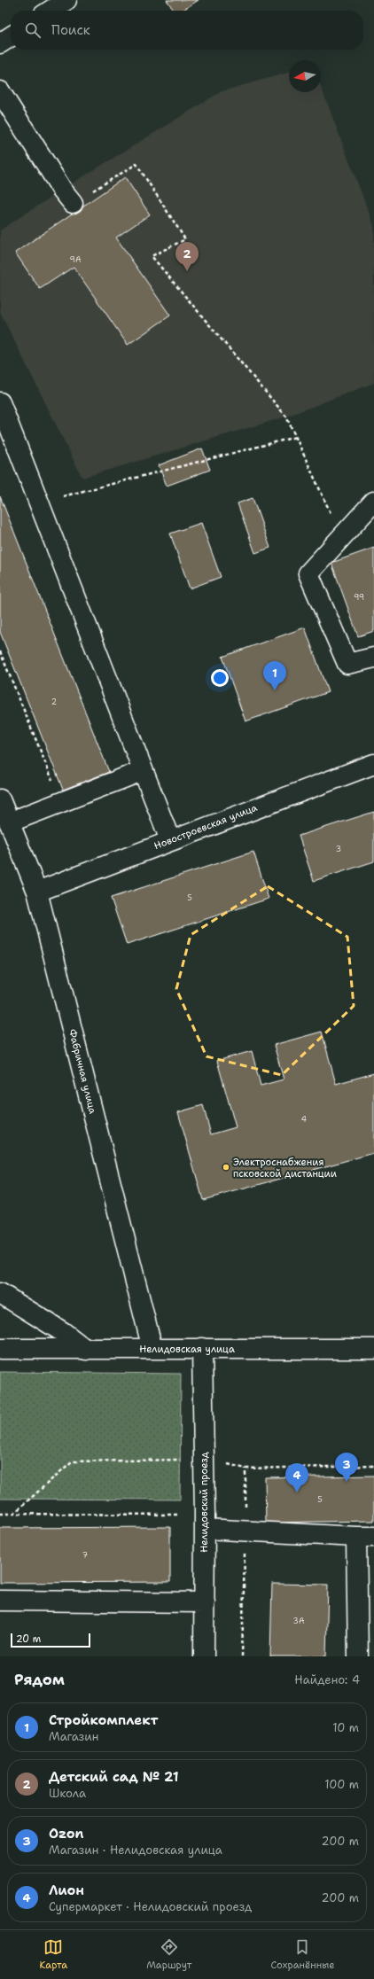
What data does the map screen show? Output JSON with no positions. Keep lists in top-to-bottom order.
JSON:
{
  "streets": {
    "street": [
      "Новостроевская улица",
      "Фабричная улица",
      "Нелидовская улица",
      "Нелидовский проезд"
    ]
  },
  "crossings": [
    ["Новостроевская улица", "Фабричная улица"],
    ["Фабричная улица", "Нелидовская улица"],
    ["Нелидовская улица", "Нелидовский проезд"]
  ],
  "places": ["Электроснабжения псковской дистанции"],
  "house_numbers": [
    "9А",
    "99",
    "2",
    "3",
    "5",
    "4",
    "5",
    "7",
    "3А"
  ],
  "scale_bar": "20 m",
  "north": "left",
  "page": {
    "search": "Поиск",
    "pins": [
      "2",
      "1",
      "3",
      "4"
    ],
    "scale": "20 m",
    "heading": ["Рядом", "Найдено: 4"],
    "list": [
      {
        "mark": "1",
        "name": "Стройкомплект",
        "note": "Магазин",
        "value": "10 m"
      },
      {
        "mark": "2",
        "name": "Детский сад № 21",
        "note": "Школа",
        "value": "100 m"
      },
      {
        "mark": "3",
        "name": "Ozon",
        "note": "Магазин · Нелидовская улица",
        "value": "200 m"
      },
      {
        "mark": "4",
        "name": "Лион",
        "note": "Супермаркет · Нелидовский проезд",
        "value": "200 m"
      }
    ],
    "nav": ["Карта", "Маршрут", "Сохранённые"]
  }
}
